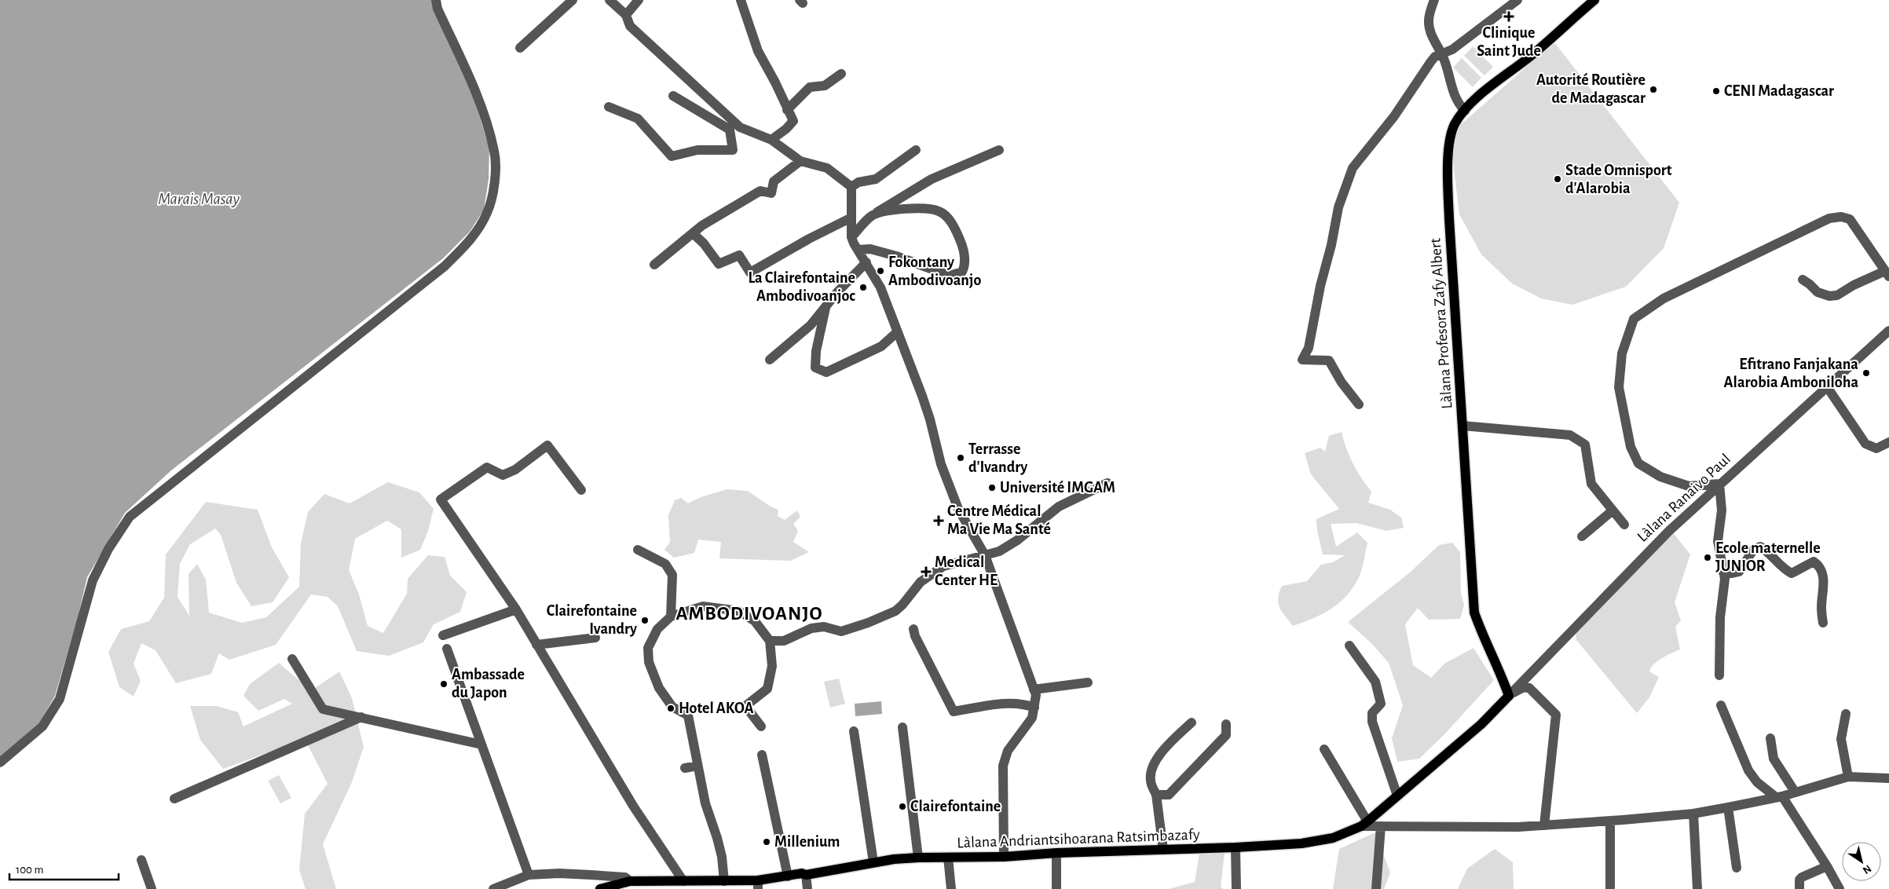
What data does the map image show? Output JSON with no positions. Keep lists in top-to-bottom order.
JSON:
{
  "streets": {
    "main road": ["Làlana Profesora Zafy Albert", "Làlana Andriantsihoarana Ratsimbazafy"],
    "street": ["Làlana Ranaivo Paul"]
  },
  "crossings": [
    ["Làlana Profesora Zafy Albert", "Làlana Ranaivo Paul"],
    ["Làlana Profesora Zafy Albert", "Làlana Andriantsihoarana Ratsimbazafy"],
    ["Làlana Ranaivo Paul", "Làlana Andriantsihoarana Ratsimbazafy"]
  ],
  "districts": ["AMBODIVOANJO"],
  "water": ["Marais Masay"],
  "places": {
    "health": ["Clinique Saint Jude", "Centre Médical Ma Vie Ma Santé", "Medical Center HE"],
    "other": [
      "Autorité Routière de Madagascar",
      "CENI Madagascar",
      "Stade Omnisport d'Alarobia",
      "Fokontany Ambodivoanjo",
      "La Clairefontaine Ambodivoanjoc",
      "Efitrano Fanjakana Alarobia Amboniloha",
      "Terrasse d'Ivandry",
      "Université IMGAM",
      "Ecole maternelle JUNIOR",
      "Clairefontaine Ivandry",
      "Ambassade du Japon",
      "Hotel AKOA",
      "Clairefontaine",
      "Millenium"
    ]
  },
  "scale_bar": "100 m",
  "north": "bottom right"
}
